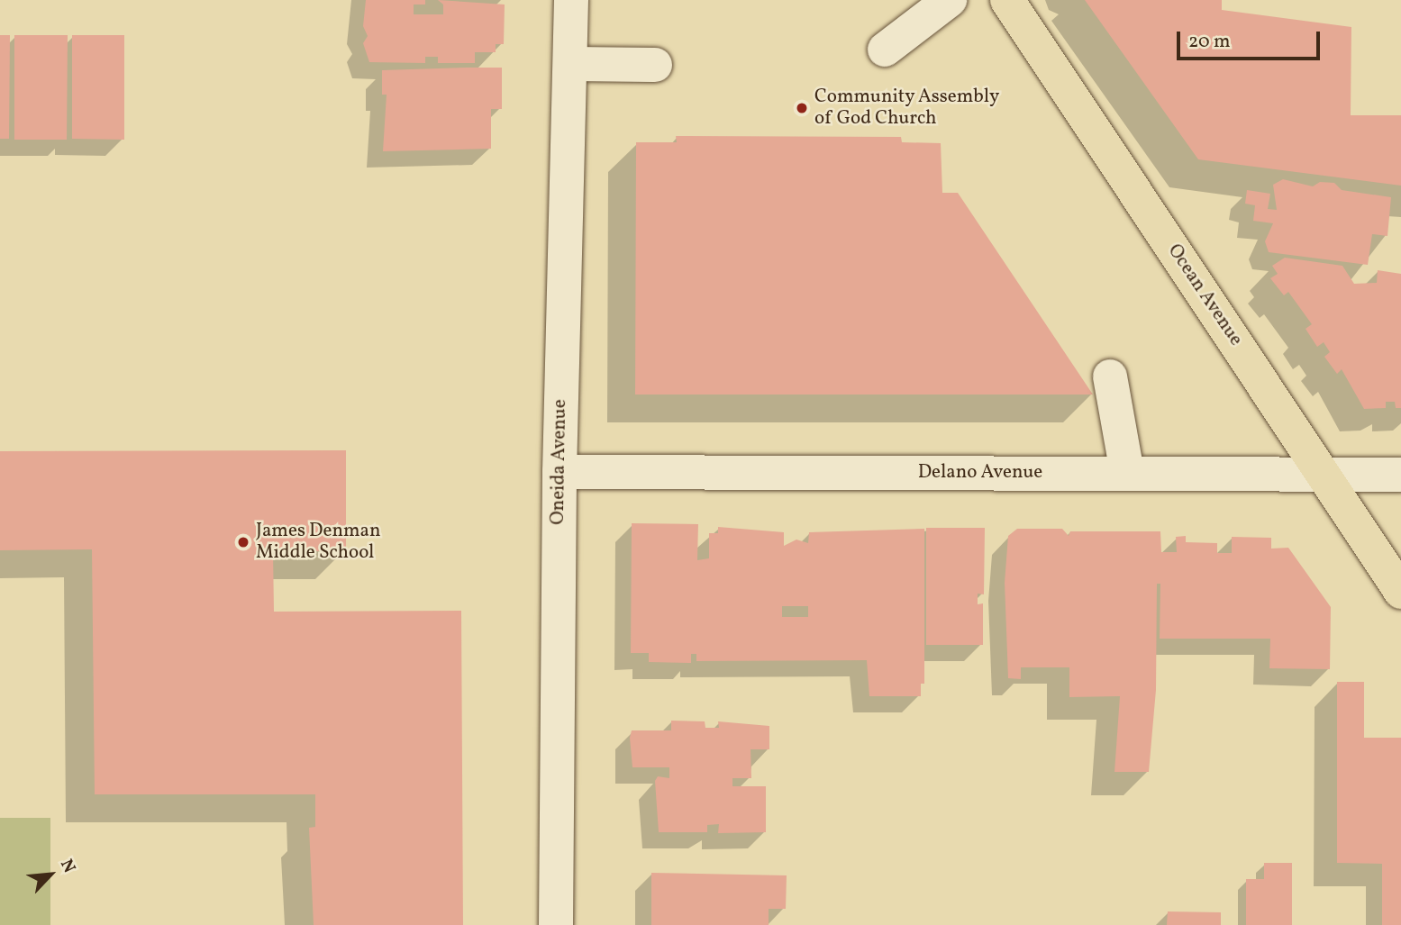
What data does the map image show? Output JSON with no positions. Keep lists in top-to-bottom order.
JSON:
{
  "streets": {
    "main road": ["Ocean Avenue"],
    "street": ["Oneida Avenue", "Delano Avenue"]
  },
  "crossings": [
    ["Ocean Avenue", "Delano Avenue"],
    ["Oneida Avenue", "Delano Avenue"]
  ],
  "places": ["Community Assembly of God Church", "James Denman Middle School"],
  "scale_bar": "20 m",
  "north": "top right"
}
